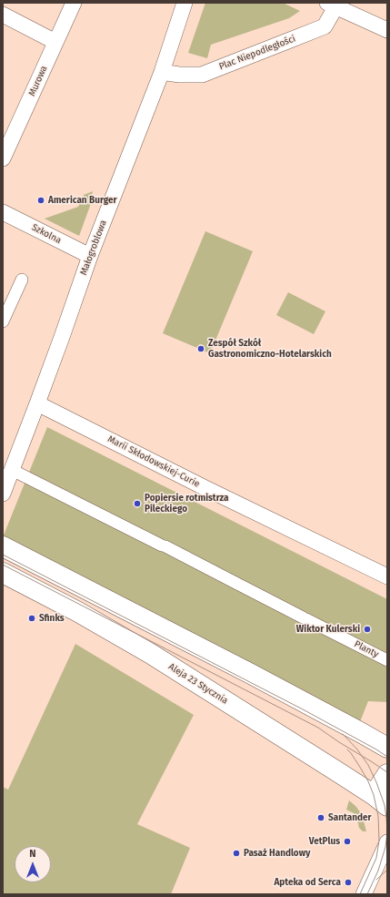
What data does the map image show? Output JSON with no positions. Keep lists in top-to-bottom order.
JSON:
{
  "streets": {
    "street": [
      "Plac Niepodległości",
      "Murowa",
      "Szkolna",
      "Małogroblowa",
      "Marii Skłodowskiej-Curie",
      "Planty",
      "Aleja 23 Stycznia"
    ]
  },
  "crossings": [
    ["Plac Niepodległości", "Małogroblowa"],
    ["Szkolna", "Małogroblowa"],
    ["Małogroblowa", "Marii Skłodowskiej-Curie"]
  ],
  "places": [
    "American Burger",
    "Zespół Szkół Gastronomiczno-Hotelarskich",
    "Popiersie rotmistrza Pileckiego",
    "Sfinks",
    "Wiktor Kulerski",
    "Santander",
    "VetPlus",
    "Pasaż Handlowy",
    "Apteka od Serca"
  ],
  "north": "top"
}
